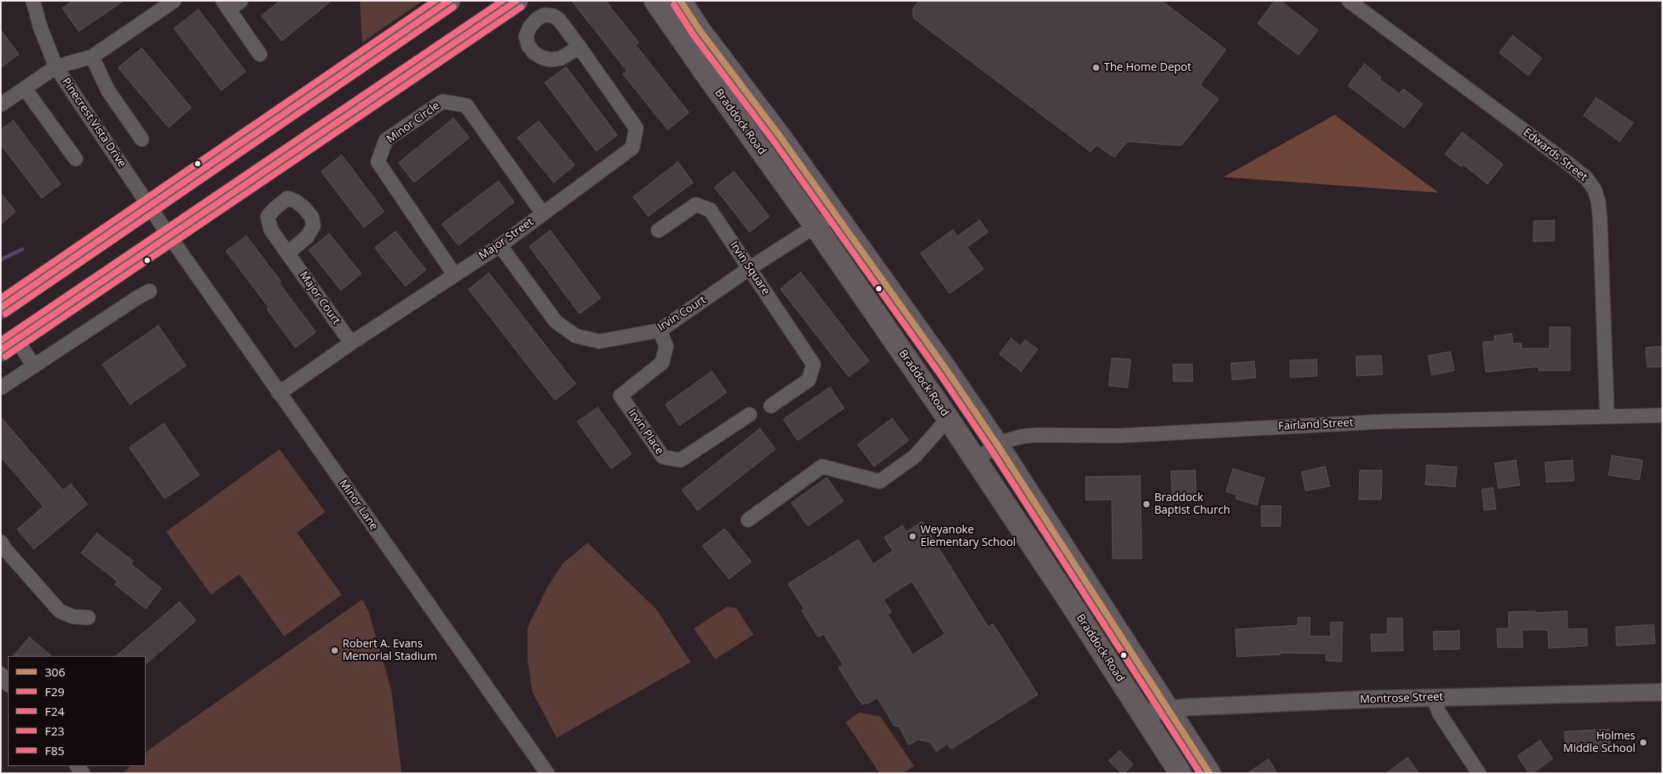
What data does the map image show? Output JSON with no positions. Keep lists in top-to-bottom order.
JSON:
{
  "streets": {
    "main road": ["Braddock Road"],
    "street": [
      "Pinecrest Vista Drive",
      "Minor Circle",
      "Edwards Street",
      "Major Street",
      "Irvin Square",
      "Major Court",
      "Irvin Court",
      "Fairland Street",
      "Irvin Place",
      "Minor Lane",
      "Montrose Street"
    ]
  },
  "crossings": [
    ["Braddock Road", "Irvin Court"],
    ["Braddock Road", "Fairland Street"],
    ["Braddock Road", "Montrose Street"],
    ["Pinecrest Vista Drive", "Minor Lane"],
    ["Minor Circle", "Major Street"],
    ["Edwards Street", "Fairland Street"],
    ["Major Street", "Major Court"],
    ["Major Street", "Irvin Court"],
    ["Major Street", "Minor Lane"],
    ["Irvin Square", "Irvin Court"],
    ["Irvin Court", "Irvin Place"]
  ],
  "places": [
    "The Home Depot",
    "Braddock Baptist Church",
    "Weyanoke Elementary School",
    "Robert A. Evans Memorial Stadium",
    "Holmes Middle School"
  ],
  "lines": [
    "transit line 306",
    "transit line F24",
    "transit line F85",
    "transit line F29",
    "transit line F23"
  ],
  "legend": [
    "306",
    "F29",
    "F24",
    "F23",
    "F85"
  ]
}
